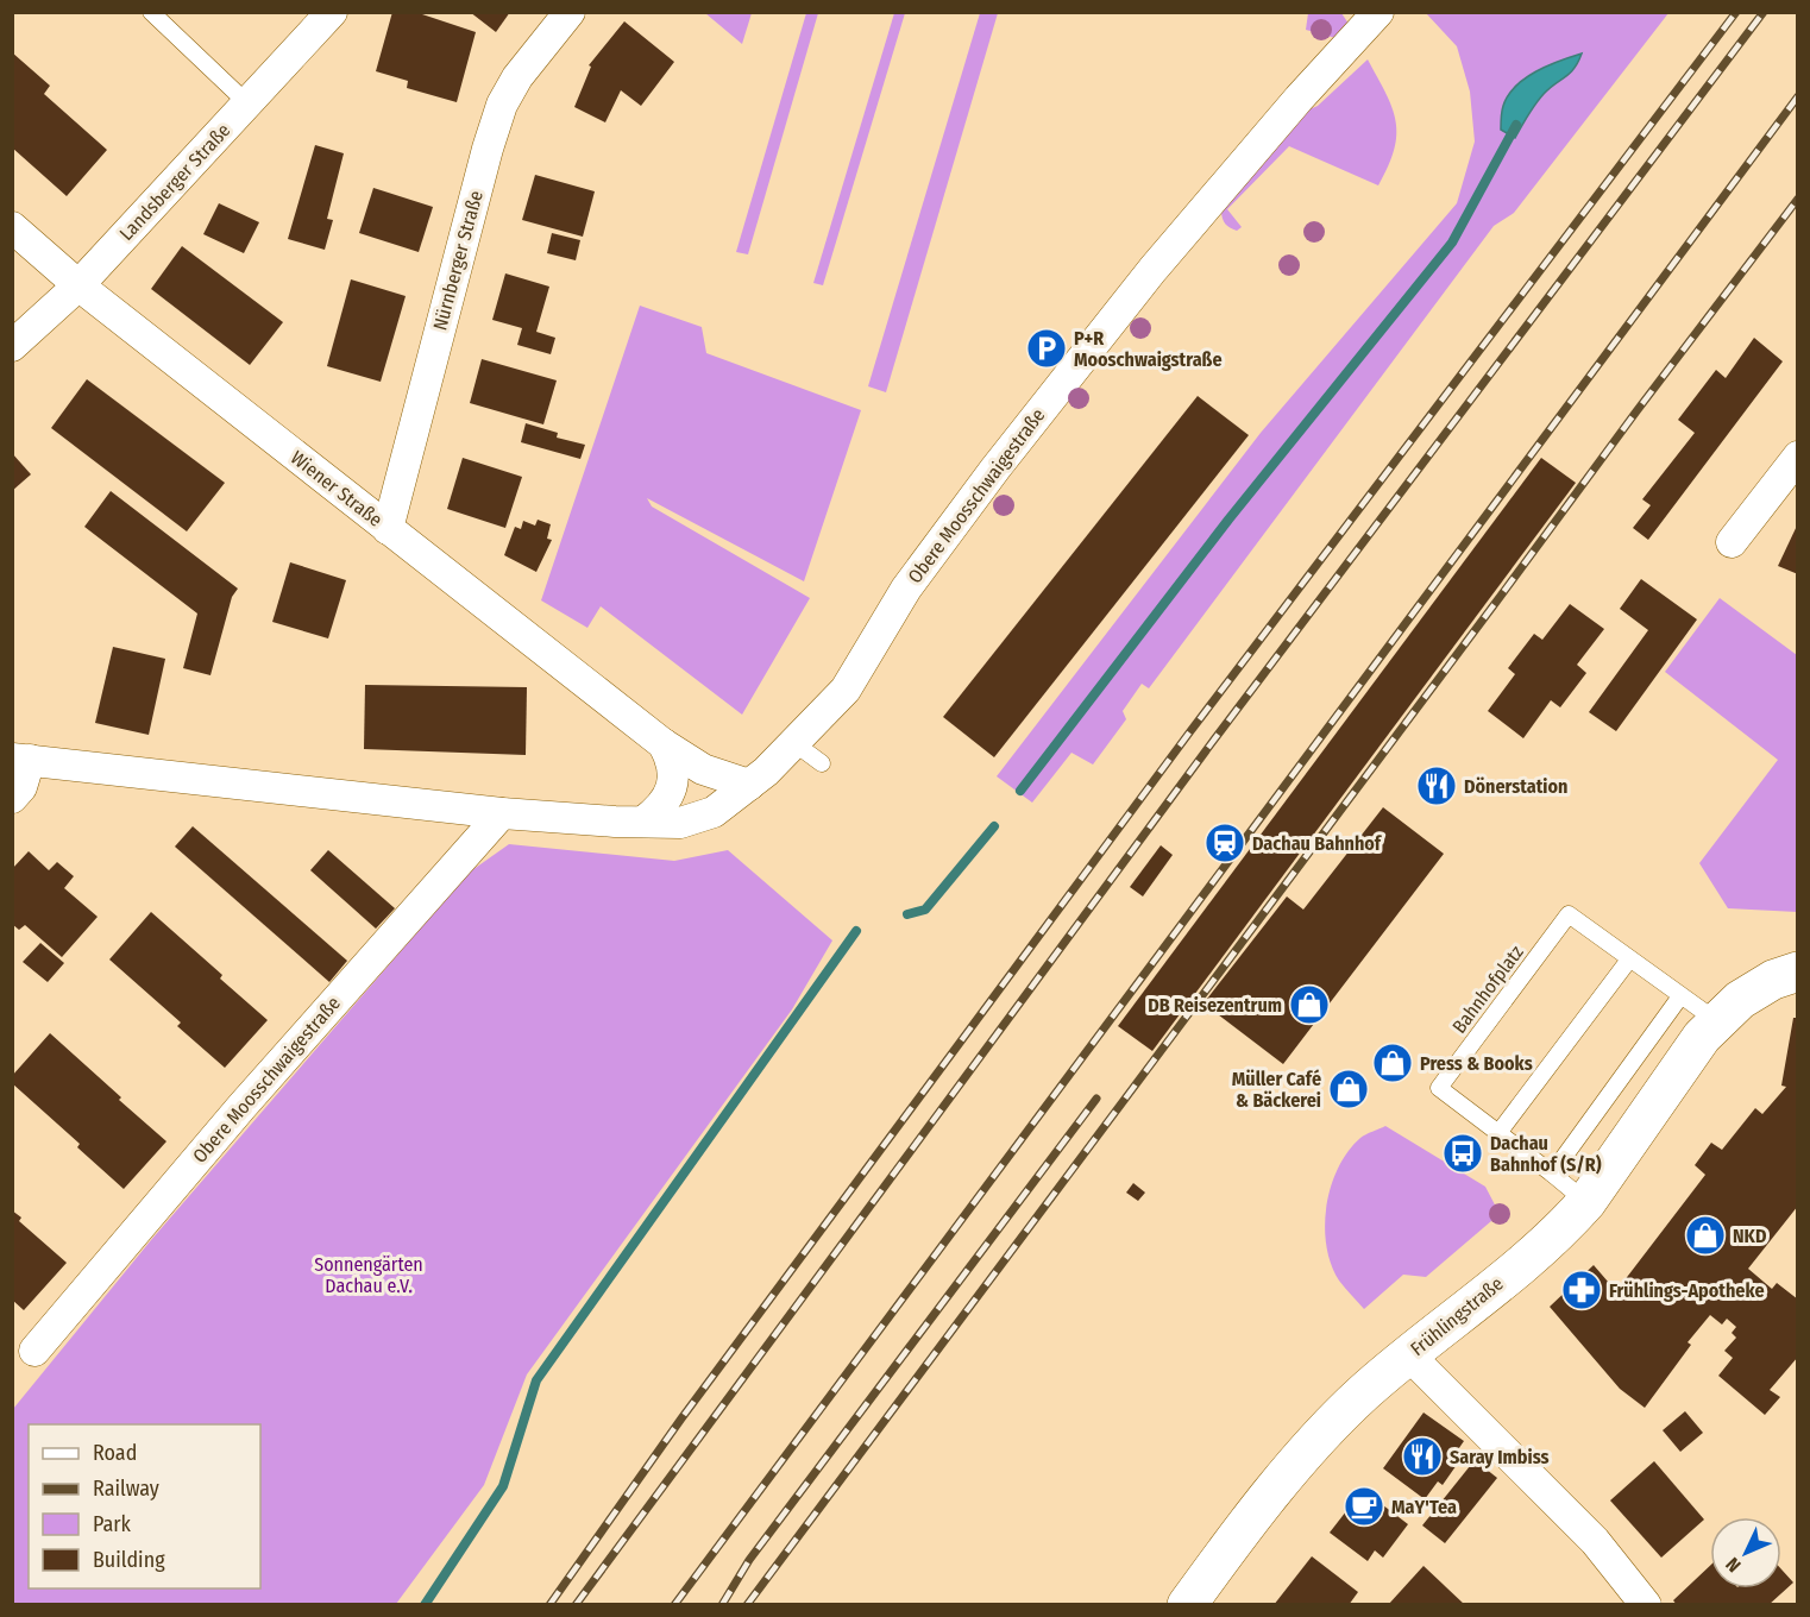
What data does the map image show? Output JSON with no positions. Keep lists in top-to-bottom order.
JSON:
{
  "streets": {
    "street": [
      "Landsberger Straße",
      "Nürnberger Straße",
      "Wiener Straße",
      "Obere Moosschwaigestraße",
      "Frühlingstraße"
    ],
    "lane": ["Bahnhofplatz"]
  },
  "crossings": [
    ["Landsberger Straße", "Wiener Straße"],
    ["Nürnberger Straße", "Wiener Straße"],
    ["Wiener Straße", "Obere Moosschwaigestraße"],
    ["Bahnhofplatz", "Frühlingstraße"]
  ],
  "parks": ["Sonnengärten Dachau e.V."],
  "places": {
    "parking": ["P+R Mooschwaigstraße"],
    "restaurant": ["Dönerstation", "Saray Imbiss"],
    "station": ["Dachau Bahnhof"],
    "shop": [
      "DB Reisezentrum",
      "Press & Books",
      "Müller Café & Bäckerei",
      "NKD"
    ],
    "bus stop": ["Dachau Bahnhof (S/R)"],
    "pharmacy": ["Frühlings-Apotheke"],
    "cafe": ["MaY'Tea"]
  },
  "legend": [
    "Road",
    "Railway",
    "Park",
    "Building"
  ],
  "north": "bottom left"
}
